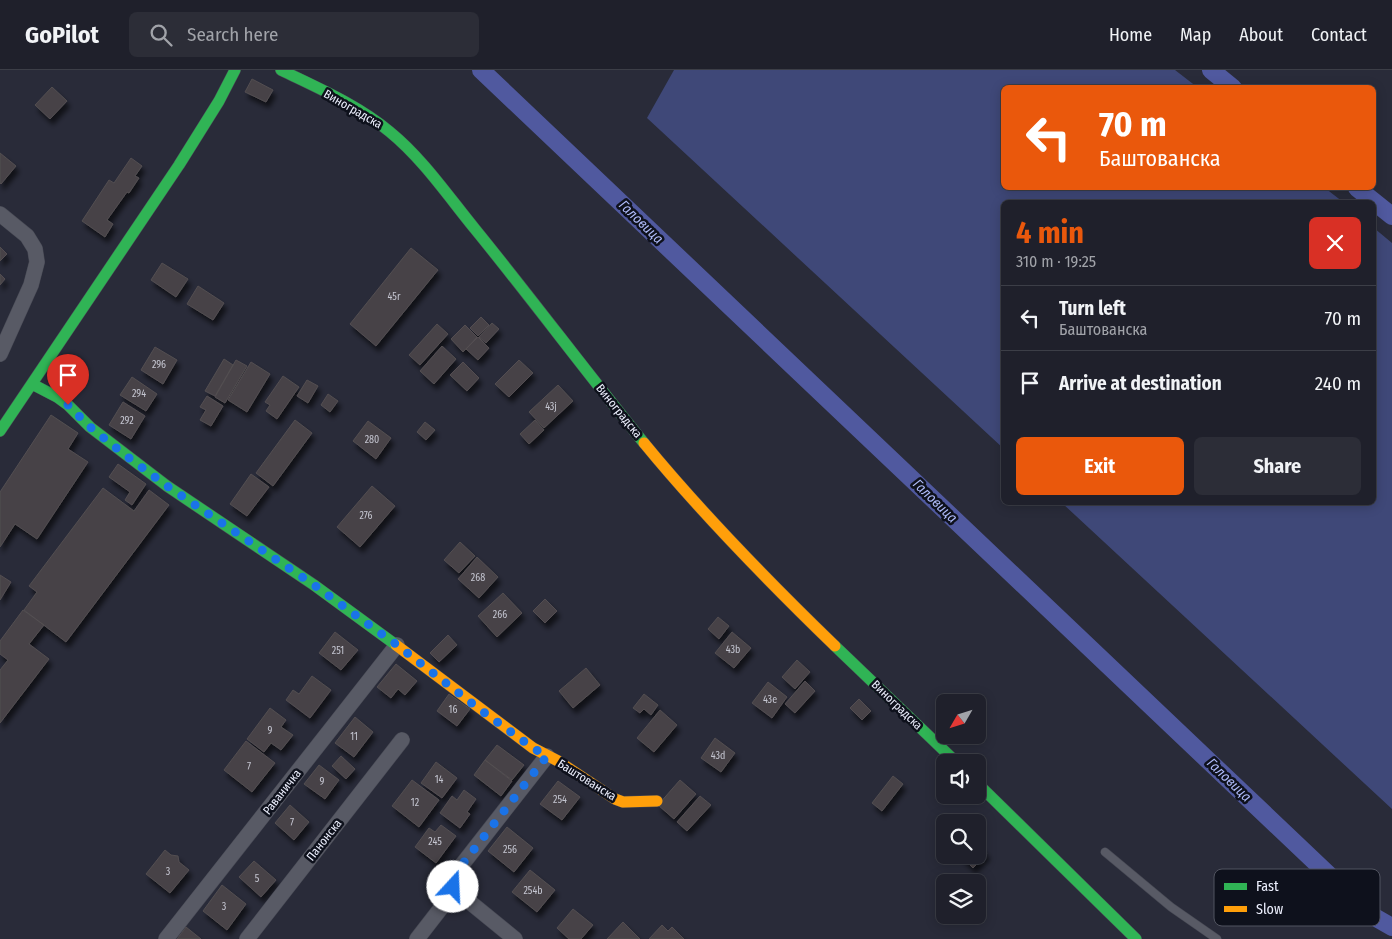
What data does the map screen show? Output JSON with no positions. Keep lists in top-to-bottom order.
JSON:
{
  "streets": {
    "street": [
      "Виноградска",
      "Баштованска",
      "Раваничка",
      "Панонска"
    ]
  },
  "crossings": [
    ["Баштованска", "Раваничка"]
  ],
  "water": ["Галовица"],
  "house_numbers": [
    "45r",
    "296",
    "294",
    "43j",
    "292",
    "280",
    "276",
    "268",
    "266",
    "43b",
    "251",
    "43e",
    "16",
    "9",
    "11",
    "43d",
    "7",
    "14",
    "9",
    "254",
    "12",
    "7",
    "245",
    "256",
    "3",
    "5",
    "254b",
    "3"
  ],
  "legend": ["Fast", "Slow"],
  "north": "bottom left",
  "page": {
    "header": "GoPilot",
    "search": "Search here",
    "nav": [
      "Home",
      "Map",
      "About",
      "Contact"
    ],
    "turn": ["70 m", "Баштованска"],
    "heading": ["4 min", "310 m · 19:25"],
    "list": [
      {
        "name": "Turn left",
        "note": "Баштованска",
        "value": "70 m"
      },
      {
        "name": "Arrive at destination",
        "value": "240 m"
      }
    ],
    "buttons": ["Exit", "Share"]
  }
}
